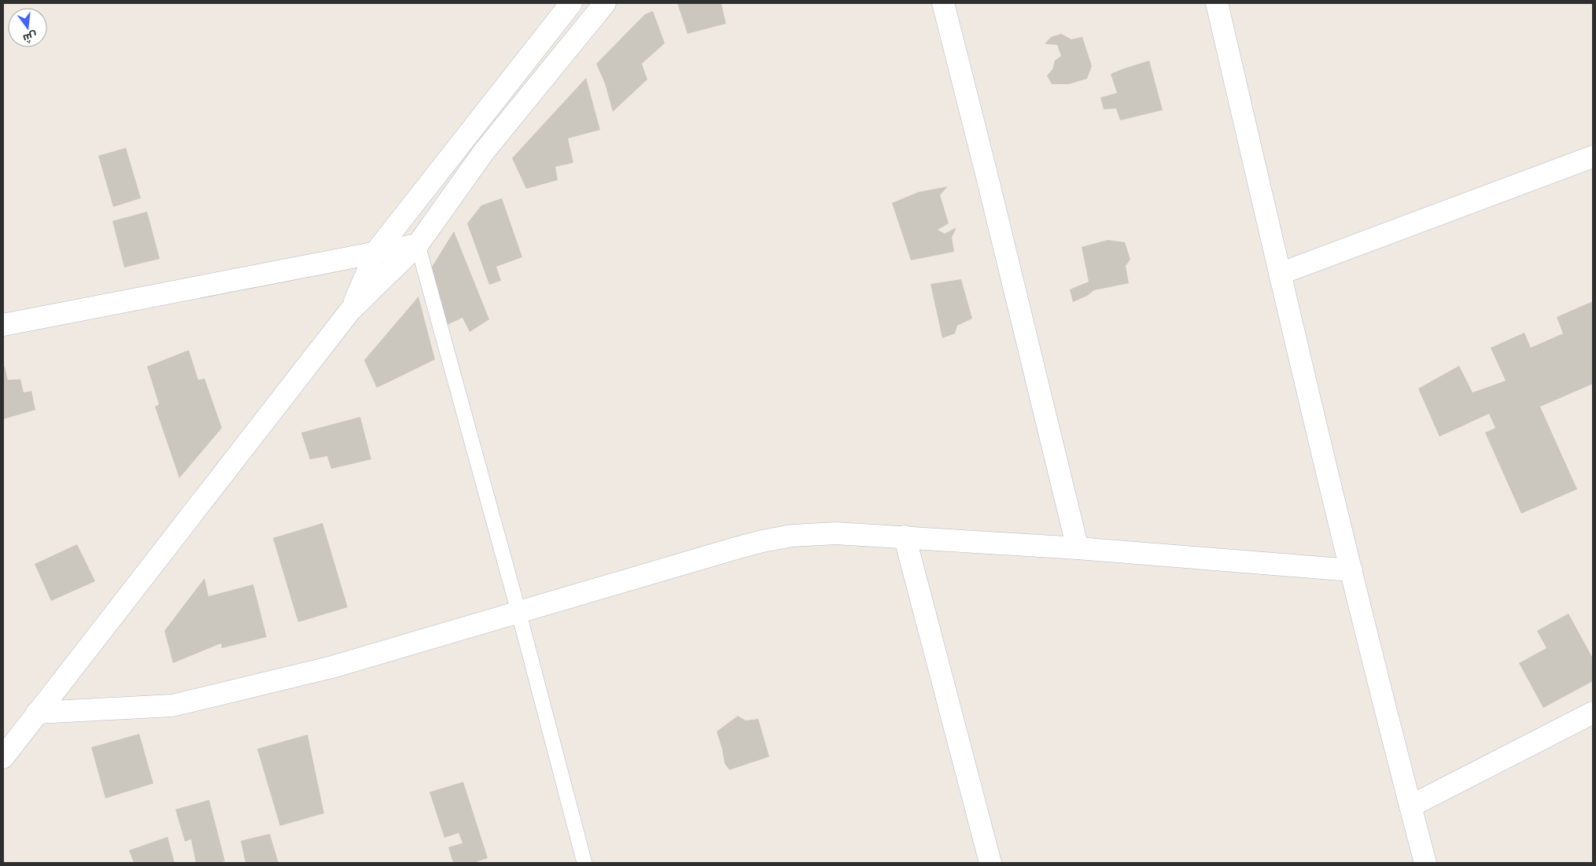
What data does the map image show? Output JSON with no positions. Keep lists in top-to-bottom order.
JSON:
{
  "north": "bottom"
}
